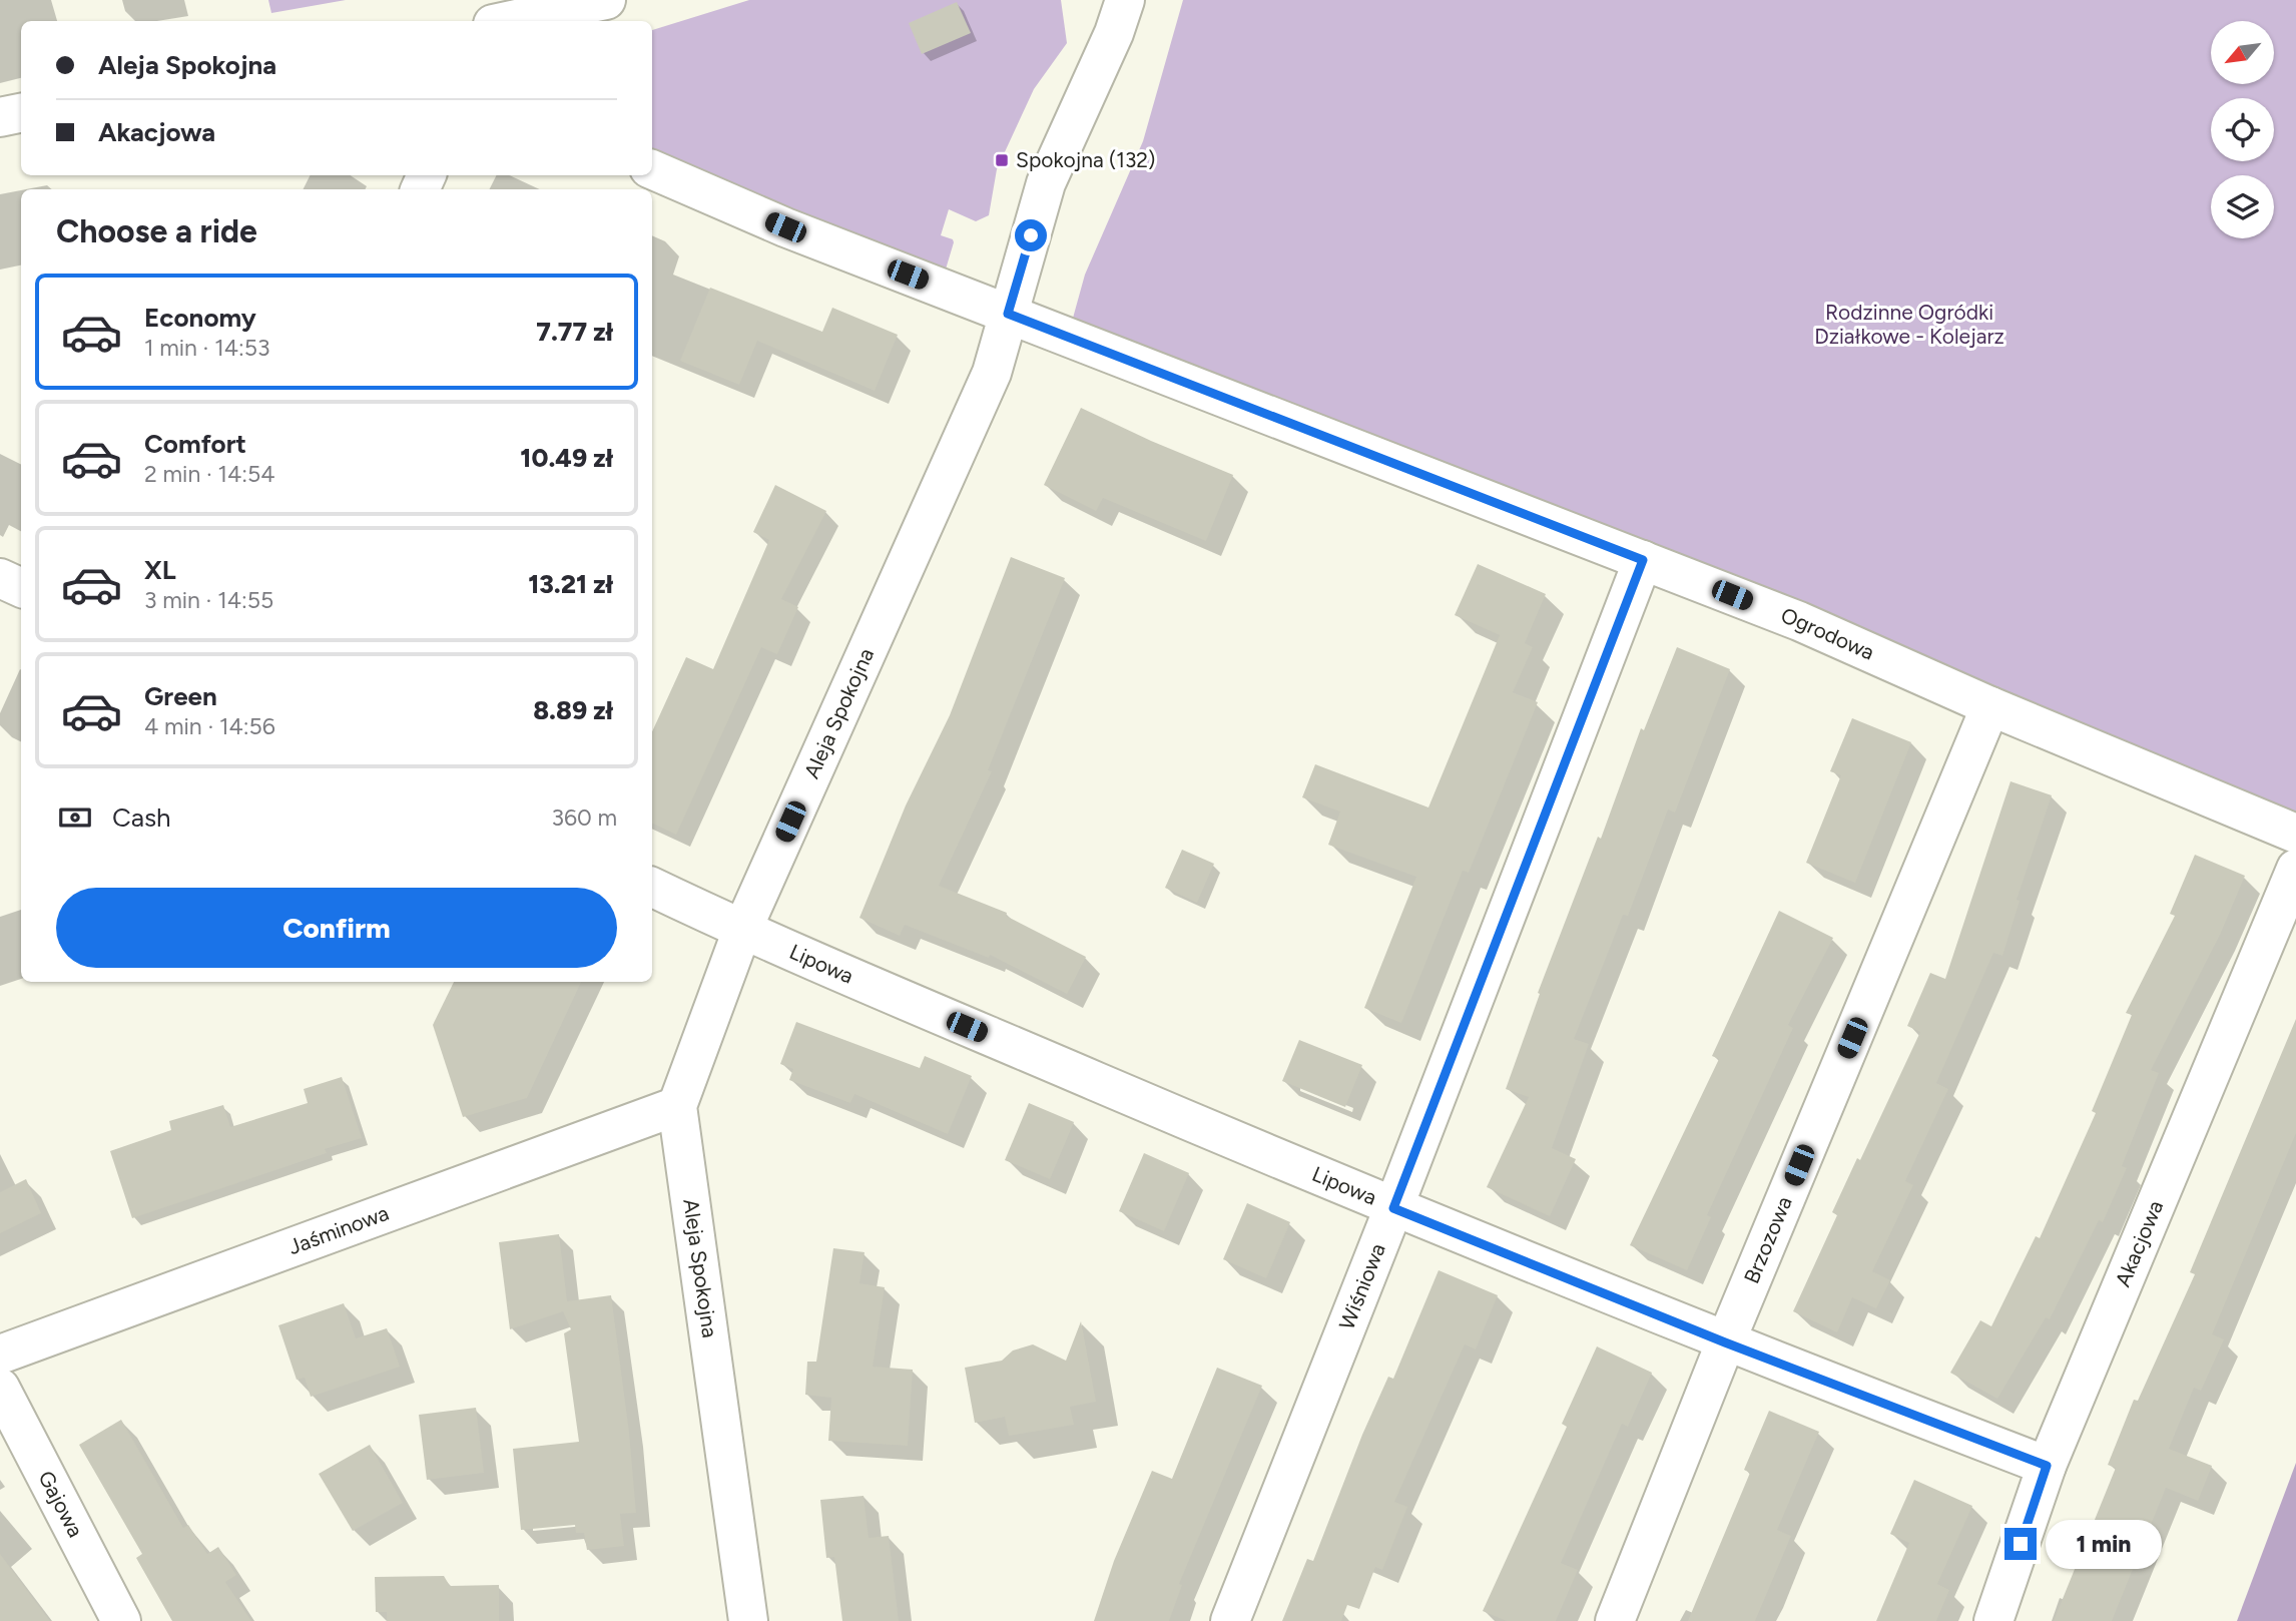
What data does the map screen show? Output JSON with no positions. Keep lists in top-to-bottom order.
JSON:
{
  "streets": {
    "street": [
      "Ogrodowa",
      "Aleja Spokojna",
      "Lipowa",
      "Jaśminowa",
      "Brzozowa",
      "Akacjowa",
      "Wiśniowa",
      "Gajowa"
    ]
  },
  "crossings": [
    ["Ogrodowa", "Aleja Spokojna"],
    ["Ogrodowa", "Brzozowa"],
    ["Ogrodowa", "Wiśniowa"],
    ["Aleja Spokojna", "Lipowa"],
    ["Aleja Spokojna", "Jaśminowa"],
    ["Lipowa", "Brzozowa"],
    ["Lipowa", "Akacjowa"],
    ["Lipowa", "Wiśniowa"]
  ],
  "parks": ["Rodzinne Ogródki Działkowe - Kolejarz"],
  "places": {
    "transit": ["Spokojna (132)"]
  },
  "north": "bottom left",
  "page": {
    "banner": ["Aleja Spokojna", "Akacjowa"],
    "heading": "Choose a ride",
    "list": [
      {
        "name": "Economy",
        "note": "1 min · 14:53",
        "value": "7.77 zł"
      },
      {
        "name": "Comfort",
        "note": "2 min · 14:54",
        "value": "10.49 zł"
      },
      {
        "name": "XL",
        "note": "3 min · 14:55",
        "value": "13.21 zł"
      },
      {
        "name": "Green",
        "note": "4 min · 14:56",
        "value": "8.89 zł"
      }
    ],
    "pay": ["Cash", "360 m"],
    "buttons": "Confirm",
    "bubble": "1 min"
  }
}
